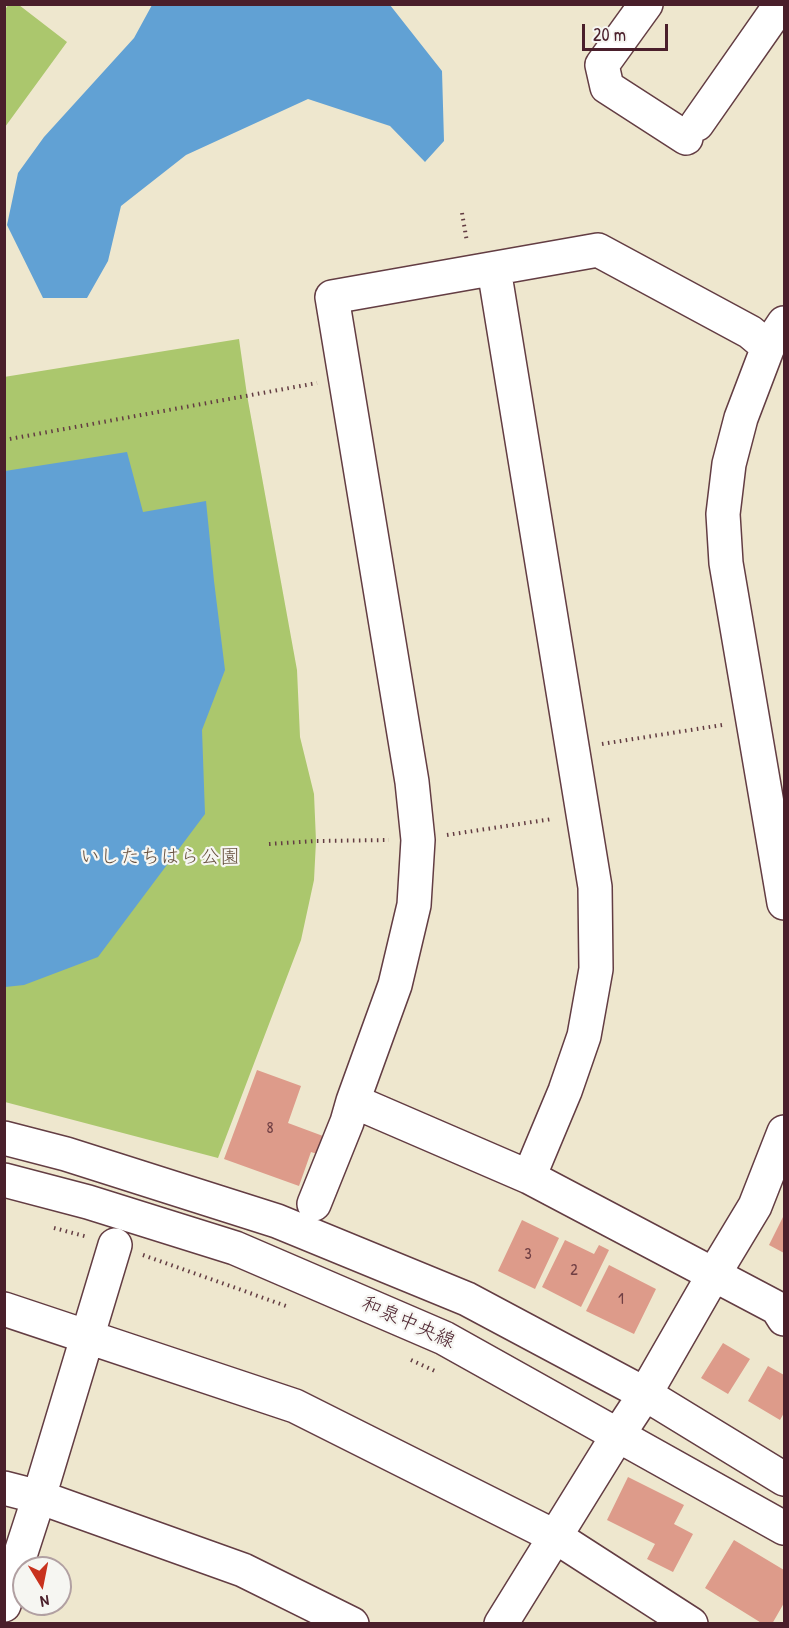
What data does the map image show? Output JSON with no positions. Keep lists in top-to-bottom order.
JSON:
{
  "streets": {
    "street": ["和泉中央線"]
  },
  "parks": ["いしたちはら公園"],
  "house_numbers": [
    "8",
    "3",
    "2",
    "1"
  ],
  "scale_bar": "20 m",
  "north": "bottom"
}
